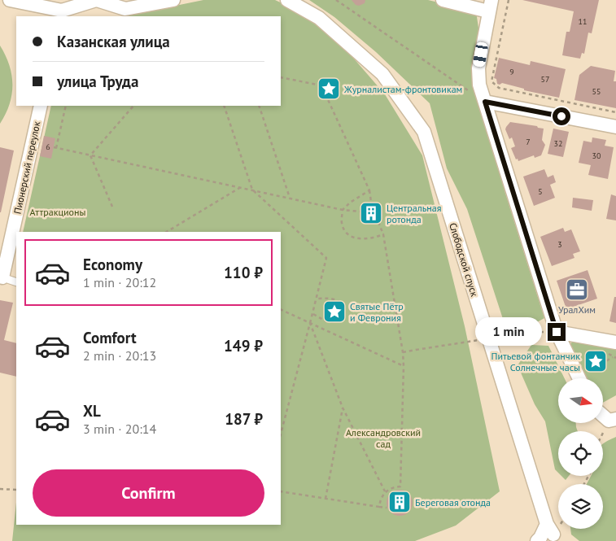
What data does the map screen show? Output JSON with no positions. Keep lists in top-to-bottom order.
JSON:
{
  "streets": {
    "street": ["Пионерский переулок", "Слободской спуск"]
  },
  "parks": ["Аттракционы", "Александровский сад"],
  "places": {
    "place": ["Журналистам-фронтовикам", "Святые Пётр и Феврония", "Питьевой фонтанчик Солнечные часы"],
    "building": ["Центральная ротонда", "Береговая отонда"],
    "office": ["УралХим"]
  },
  "house_numbers": [
    "11",
    "9",
    "57",
    "55",
    "7",
    "32",
    "6",
    "30",
    "5",
    "3"
  ],
  "north": "right",
  "page": {
    "banner": ["Казанская улица", "улица Труда"],
    "list": [
      {
        "name": "Economy",
        "note": "1 min · 20:12",
        "value": "110 ₽"
      },
      {
        "name": "Comfort",
        "note": "2 min · 20:13",
        "value": "149 ₽"
      },
      {
        "name": "XL",
        "note": "3 min · 20:14",
        "value": "187 ₽"
      }
    ],
    "bubble": "1 min",
    "buttons": "Confirm"
  }
}
